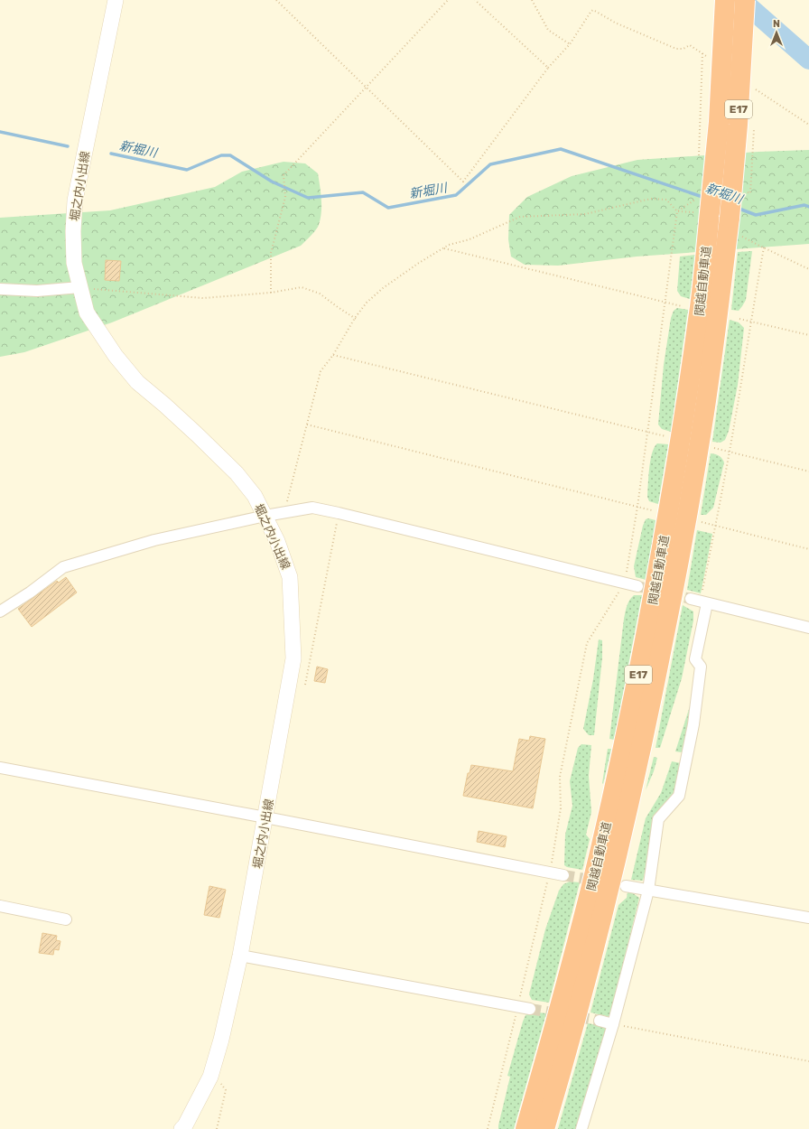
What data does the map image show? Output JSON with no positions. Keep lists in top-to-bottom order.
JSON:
{
  "streets": {
    "highway": ["E17", "関越自動車道"],
    "main road": ["堀之内小出線"]
  },
  "water": ["新堀川"],
  "north": "top"
}
